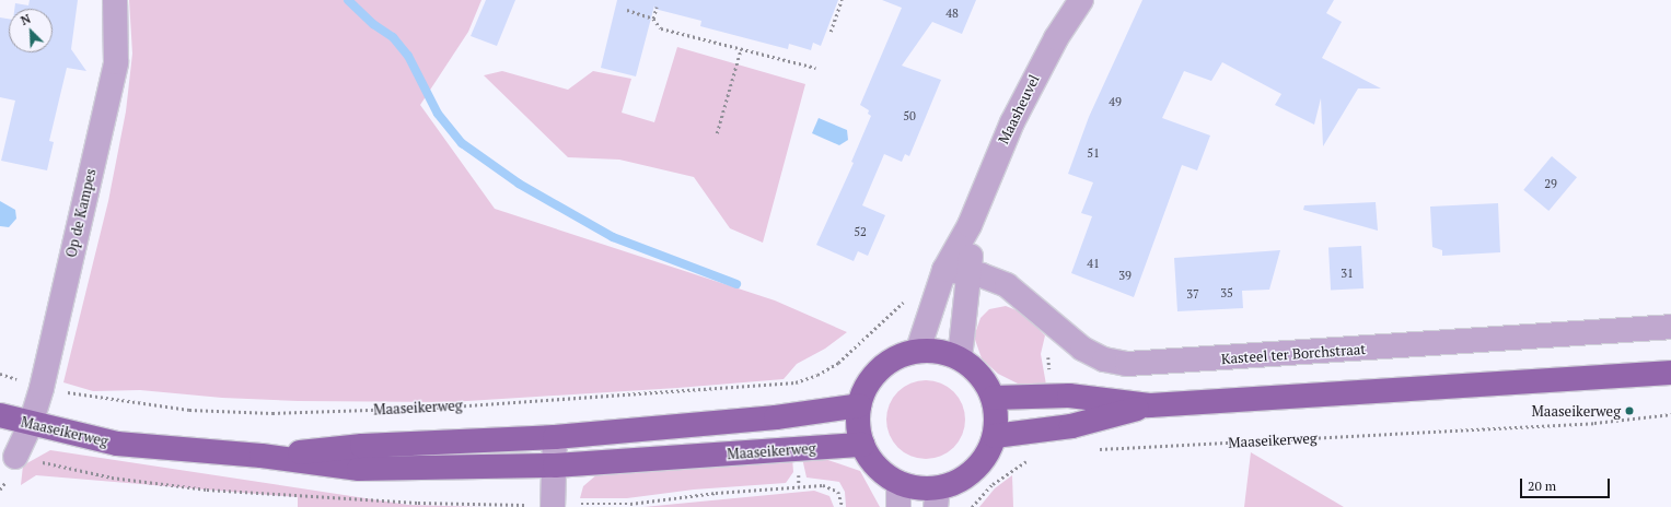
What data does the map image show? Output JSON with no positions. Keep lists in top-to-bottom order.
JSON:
{
  "streets": {
    "main road": ["Maaseikerweg"],
    "street": ["Maasheuvel", "Op de Kampes", "Kasteel ter Borchstraat"]
  },
  "crossings": [
    ["Maasheuvel", "Kasteel ter Borchstraat"],
    ["Maasheuvel", "Maaseikerweg"],
    ["Op de Kampes", "Maaseikerweg"]
  ],
  "places": ["Maaseikerweg"],
  "house_numbers": [
    "48",
    "49",
    "50",
    "51",
    "29",
    "52",
    "41",
    "31",
    "39",
    "35",
    "37"
  ],
  "scale_bar": "20 m",
  "north": "top left"
}
